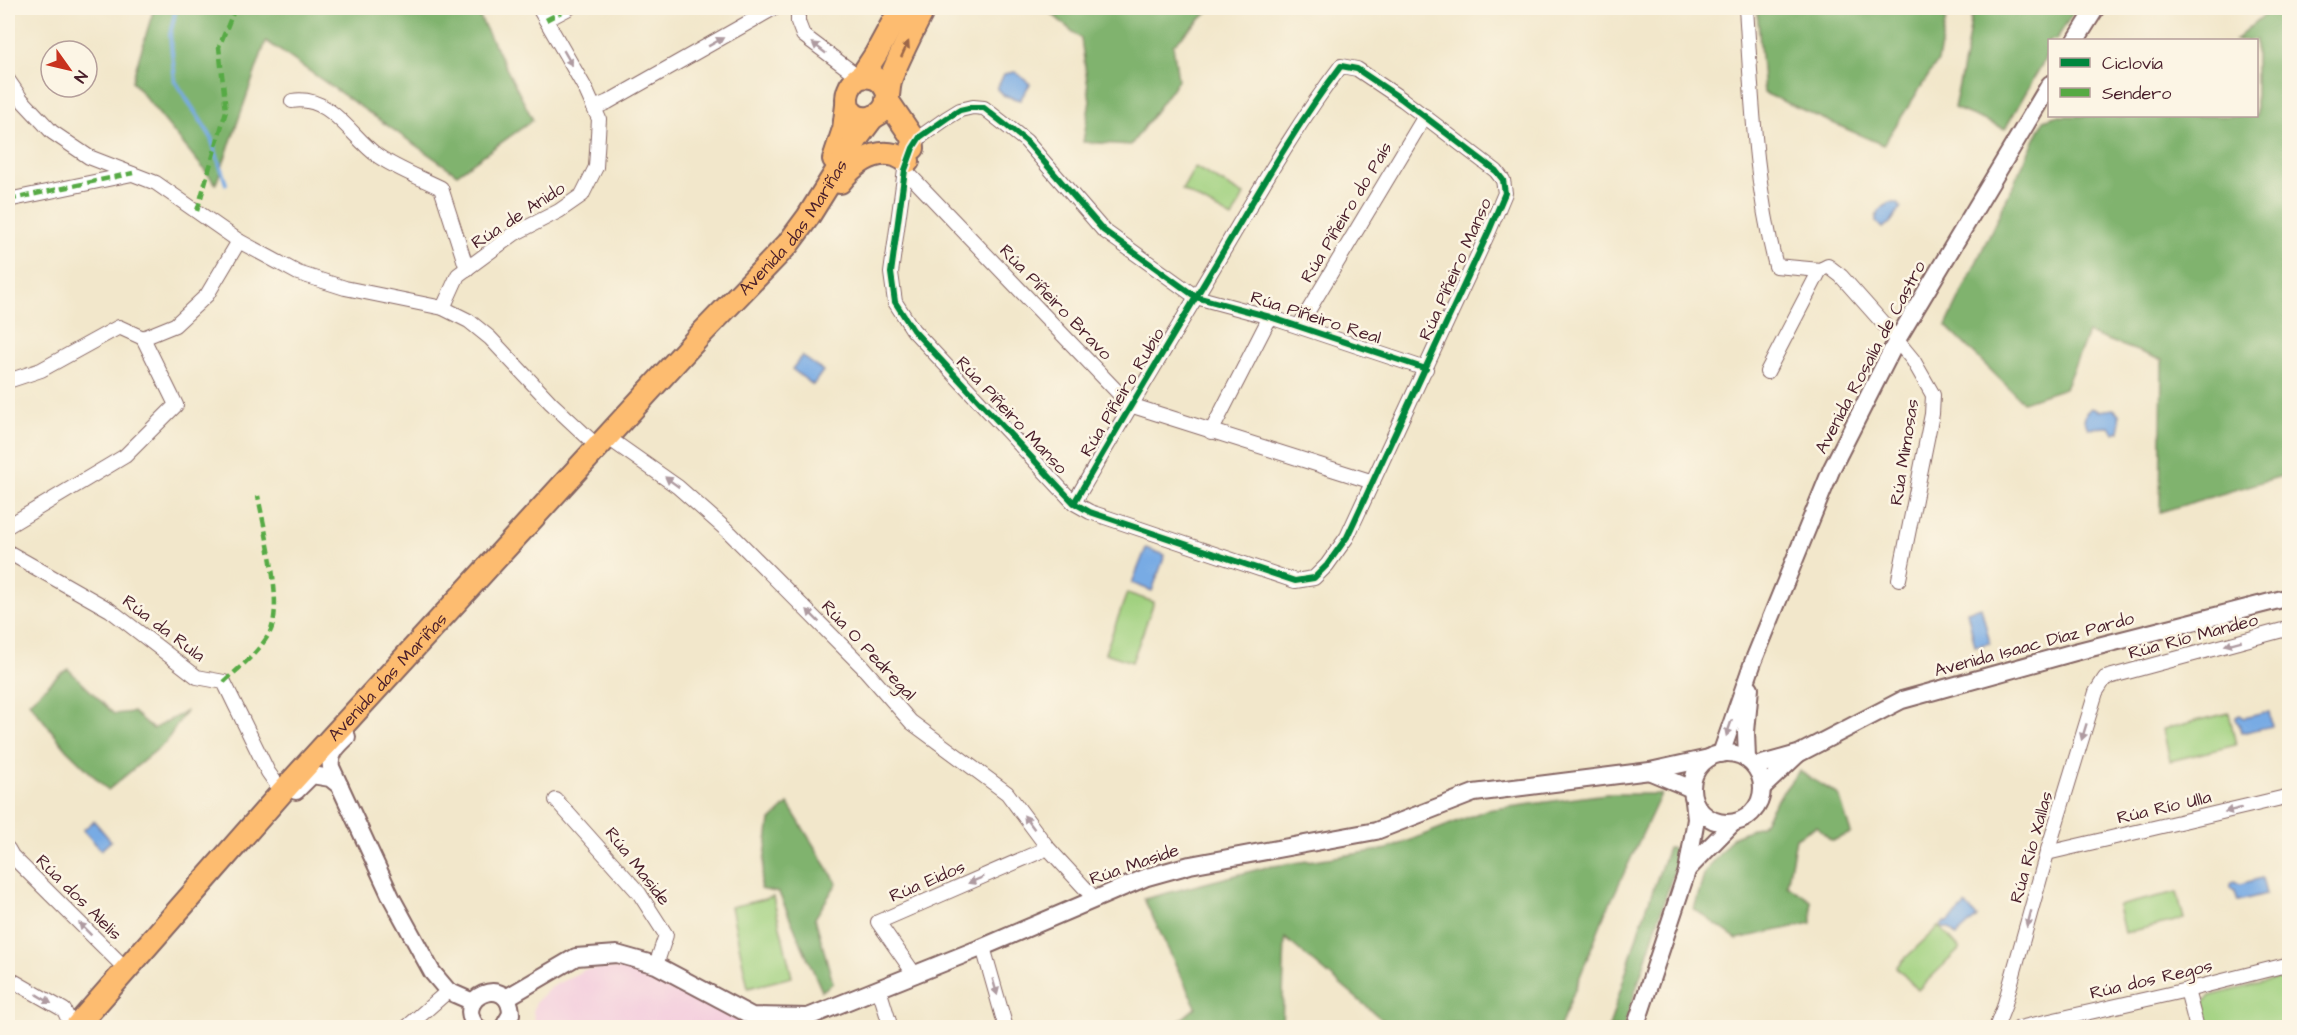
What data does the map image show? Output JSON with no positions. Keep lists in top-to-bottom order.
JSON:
{
  "streets": {
    "highway": ["Avenida das Mariñas"],
    "street": [
      "Rúa Piñeiro do País",
      "Rúa de Anido",
      "Rúa Piñeiro Manso",
      "Rúa Piñeiro Bravo",
      "Rúa Piñeiro Real",
      "Avenida Rosalía de Castro",
      "Rúa Piñeiro Rubio",
      "Rúa Mimosas",
      "Rúa da Rula",
      "Rúa Río Mandeo",
      "Avenida Isaac Díaz Pardo",
      "Rúa O Pedregal",
      "Rúa Río Ulla",
      "Rúa Río Xallas",
      "Rúa Maside",
      "Rúa Eidos",
      "Rúa dos Alelis",
      "Rúa dos Regos"
    ]
  },
  "crossings": [
    ["Rúa Piñeiro do País", "Rúa Piñeiro Manso"],
    ["Rúa Piñeiro do País", "Rúa Piñeiro Real"],
    ["Rúa de Anido", "Rúa O Pedregal"],
    ["Avenida das Mariñas", "Rúa da Rula"],
    ["Avenida das Mariñas", "Rúa O Pedregal"],
    ["Avenida das Mariñas", "Rúa dos Alelis"],
    ["Rúa Piñeiro Manso", "Rúa Piñeiro Bravo"],
    ["Rúa Piñeiro Manso", "Rúa Piñeiro Real"],
    ["Rúa Piñeiro Manso", "Rúa Piñeiro Rubio"],
    ["Rúa Piñeiro Bravo", "Rúa Piñeiro Rubio"],
    ["Rúa Piñeiro Real", "Rúa Piñeiro Rubio"],
    ["Avenida Rosalía de Castro", "Rúa Mimosas"],
    ["Avenida Rosalía de Castro", "Avenida Isaac Díaz Pardo"],
    ["Avenida Rosalía de Castro", "Rúa Maside"],
    ["Rúa Río Mandeo", "Rúa Río Xallas"],
    ["Avenida Isaac Díaz Pardo", "Rúa Maside"],
    ["Rúa O Pedregal", "Rúa Maside"],
    ["Rúa O Pedregal", "Rúa Eidos"],
    ["Rúa Río Ulla", "Rúa Río Xallas"],
    ["Rúa Maside", "Rúa Eidos"]
  ],
  "one_way": [
    "Rúa Río Mandeo",
    "Rúa O Pedregal",
    "Rúa Río Ulla",
    "Rúa Río Xallas"
  ],
  "legend": ["Ciclovía", "Sendero"],
  "north": "bottom right"
}
